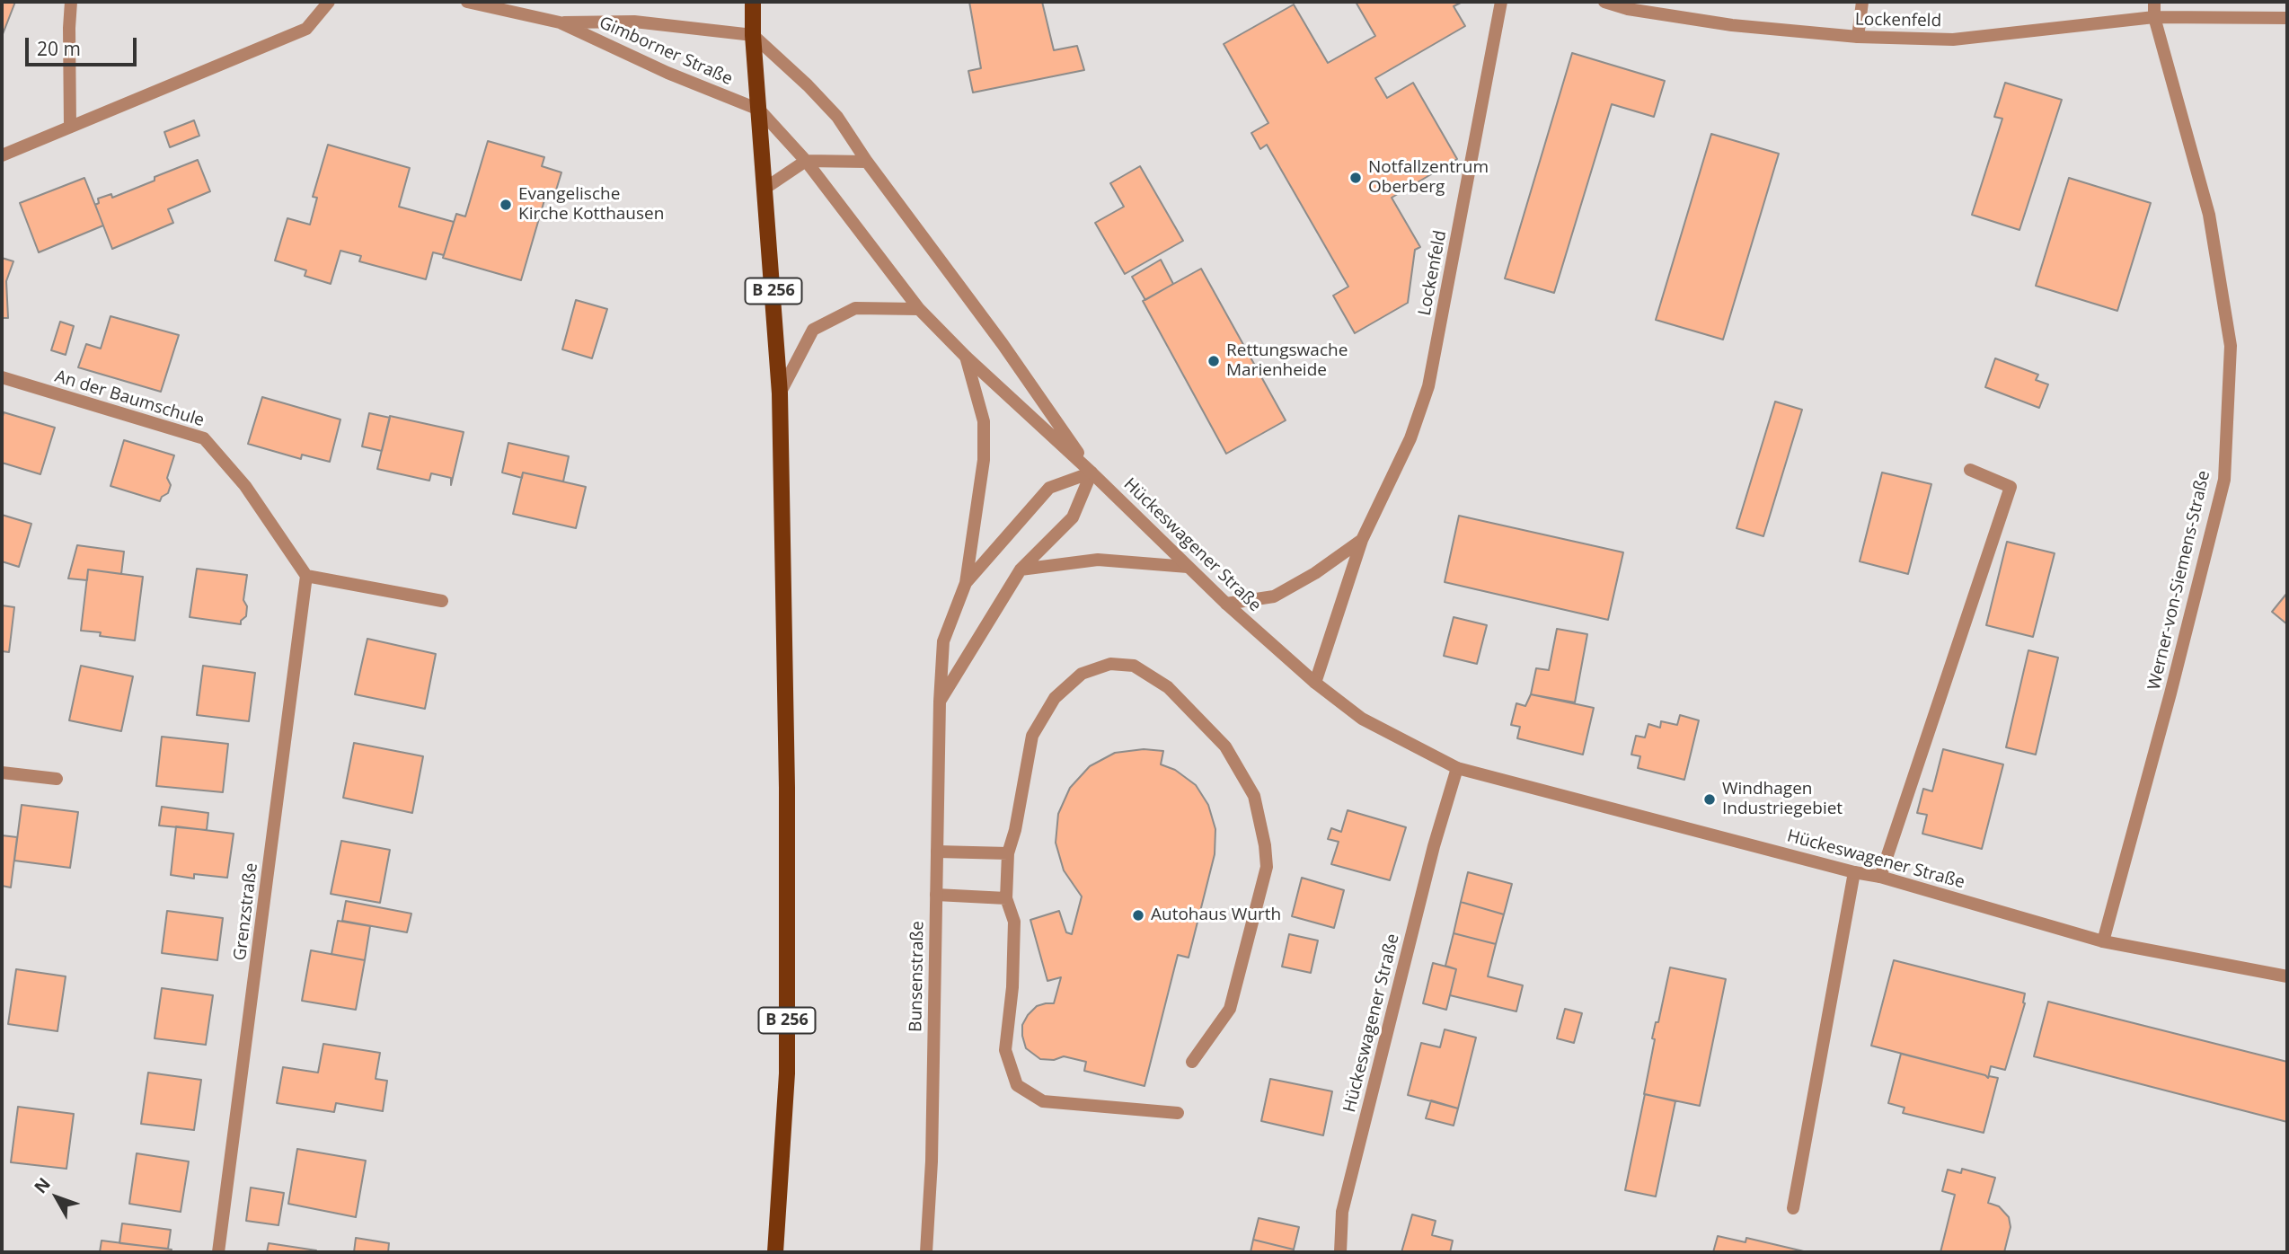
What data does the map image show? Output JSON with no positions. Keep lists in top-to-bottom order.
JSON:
{
  "streets": {
    "main road": ["B 256"],
    "street": [
      "Lockenfeld",
      "Gimborner Straße",
      "An der Baumschule",
      "Hückeswagener Straße",
      "Werner-von-Siemens-Straße",
      "Grenzstraße",
      "Bunsenstraße"
    ]
  },
  "crossings": [
    ["Lockenfeld", "Hückeswagener Straße"],
    ["Lockenfeld", "Werner-von-Siemens-Straße"],
    ["Gimborner Straße", "B 256"],
    ["Gimborner Straße", "Hückeswagener Straße"],
    ["B 256", "Hückeswagener Straße"],
    ["An der Baumschule", "Grenzstraße"],
    ["Hückeswagener Straße", "Werner-von-Siemens-Straße"],
    ["Hückeswagener Straße", "Bunsenstraße"]
  ],
  "places": [
    "Notfallzentrum Oberberg",
    "Evangelische Kirche Kotthausen",
    "Rettungswache Marienheide",
    "Windhagen Industriegebiet",
    "Autohaus Wurth"
  ],
  "scale_bar": "20 m",
  "north": "top left"
}
